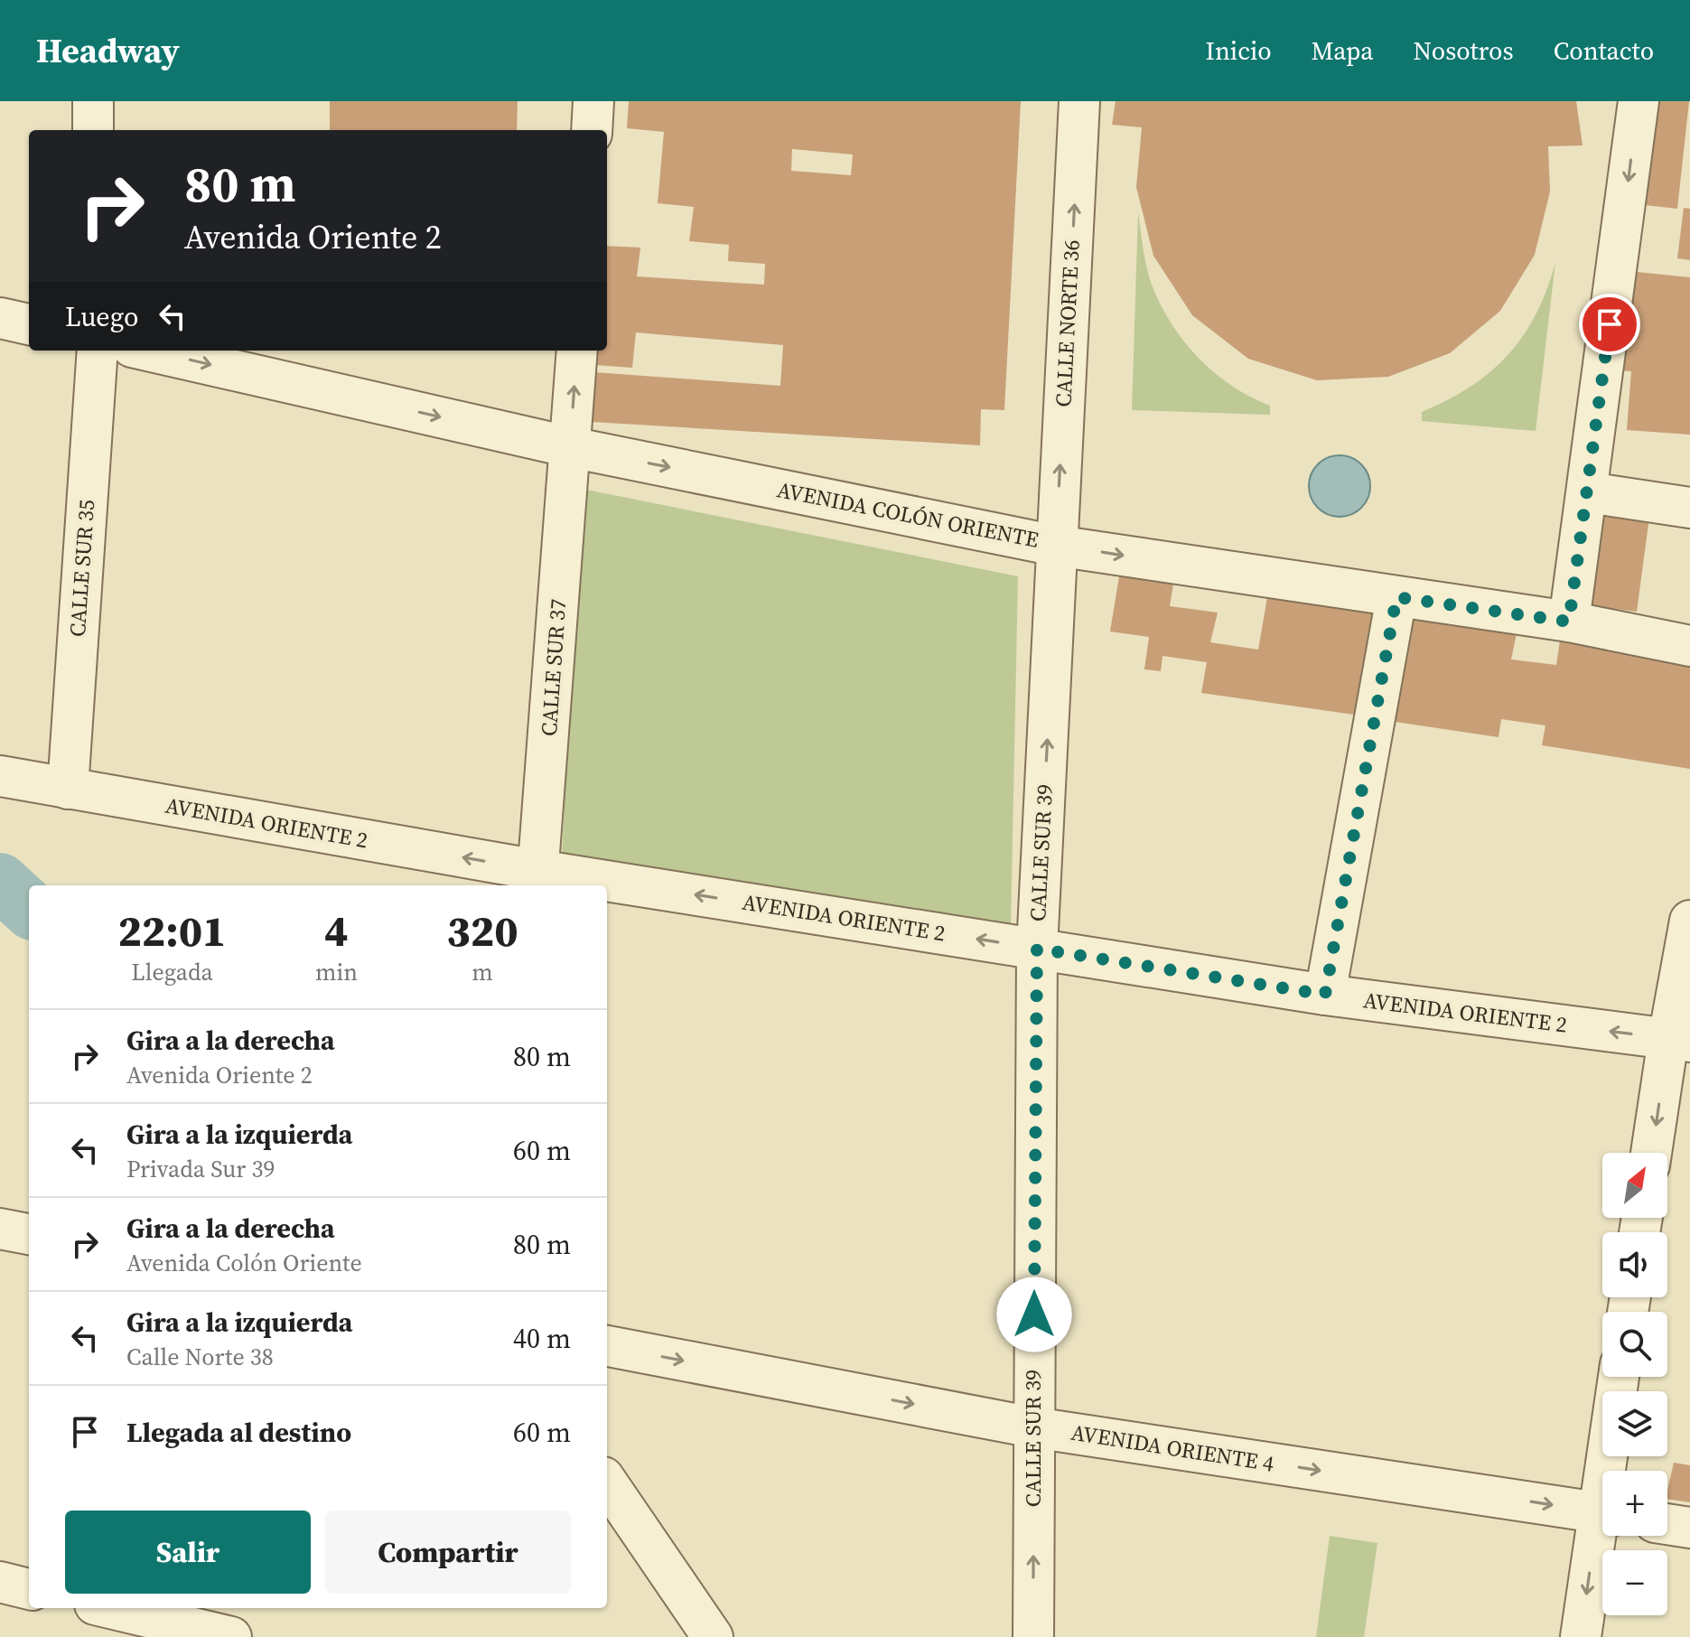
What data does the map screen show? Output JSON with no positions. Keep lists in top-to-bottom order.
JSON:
{
  "streets": {
    "street": [
      "CALLE NORTE 36",
      "AVENIDA COLÓN ORIENTE",
      "CALLE SUR 35",
      "CALLE SUR 37",
      "AVENIDA ORIENTE 2",
      "CALLE SUR 39",
      "AVENIDA ORIENTE 4"
    ]
  },
  "crossings": [
    ["CALLE NORTE 36", "AVENIDA COLÓN ORIENTE"],
    ["CALLE NORTE 36", "CALLE SUR 39"],
    ["AVENIDA COLÓN ORIENTE", "CALLE SUR 37"],
    ["AVENIDA COLÓN ORIENTE", "CALLE SUR 39"],
    ["CALLE SUR 35", "AVENIDA ORIENTE 2"],
    ["CALLE SUR 37", "AVENIDA ORIENTE 2"],
    ["AVENIDA ORIENTE 2", "CALLE SUR 39"],
    ["CALLE SUR 39", "AVENIDA ORIENTE 4"]
  ],
  "one_way": [
    "CALLE NORTE 36",
    "AVENIDA COLÓN ORIENTE",
    "AVENIDA ORIENTE 2",
    "AVENIDA ORIENTE 4"
  ],
  "north": "top right",
  "page": {
    "header": "Headway",
    "nav": [
      "Inicio",
      "Mapa",
      "Nosotros",
      "Contacto"
    ],
    "turn": ["80 m", "Avenida Oriente 2"],
    "then": "Luego",
    "eta": [
      "22:01",
      "Llegada",
      "4",
      "min",
      "320",
      "m"
    ],
    "list": [
      {
        "name": "Gira a la derecha",
        "note": "Avenida Oriente 2",
        "value": "80 m"
      },
      {
        "name": "Gira a la izquierda",
        "note": "Privada Sur 39",
        "value": "60 m"
      },
      {
        "name": "Gira a la derecha",
        "note": "Avenida Colón Oriente",
        "value": "80 m"
      },
      {
        "name": "Gira a la izquierda",
        "note": "Calle Norte 38",
        "value": "40 m"
      },
      {
        "name": "Llegada al destino",
        "value": "60 m"
      }
    ],
    "map_buttons": ["+", "−"],
    "buttons": ["Salir", "Compartir"]
  }
}
